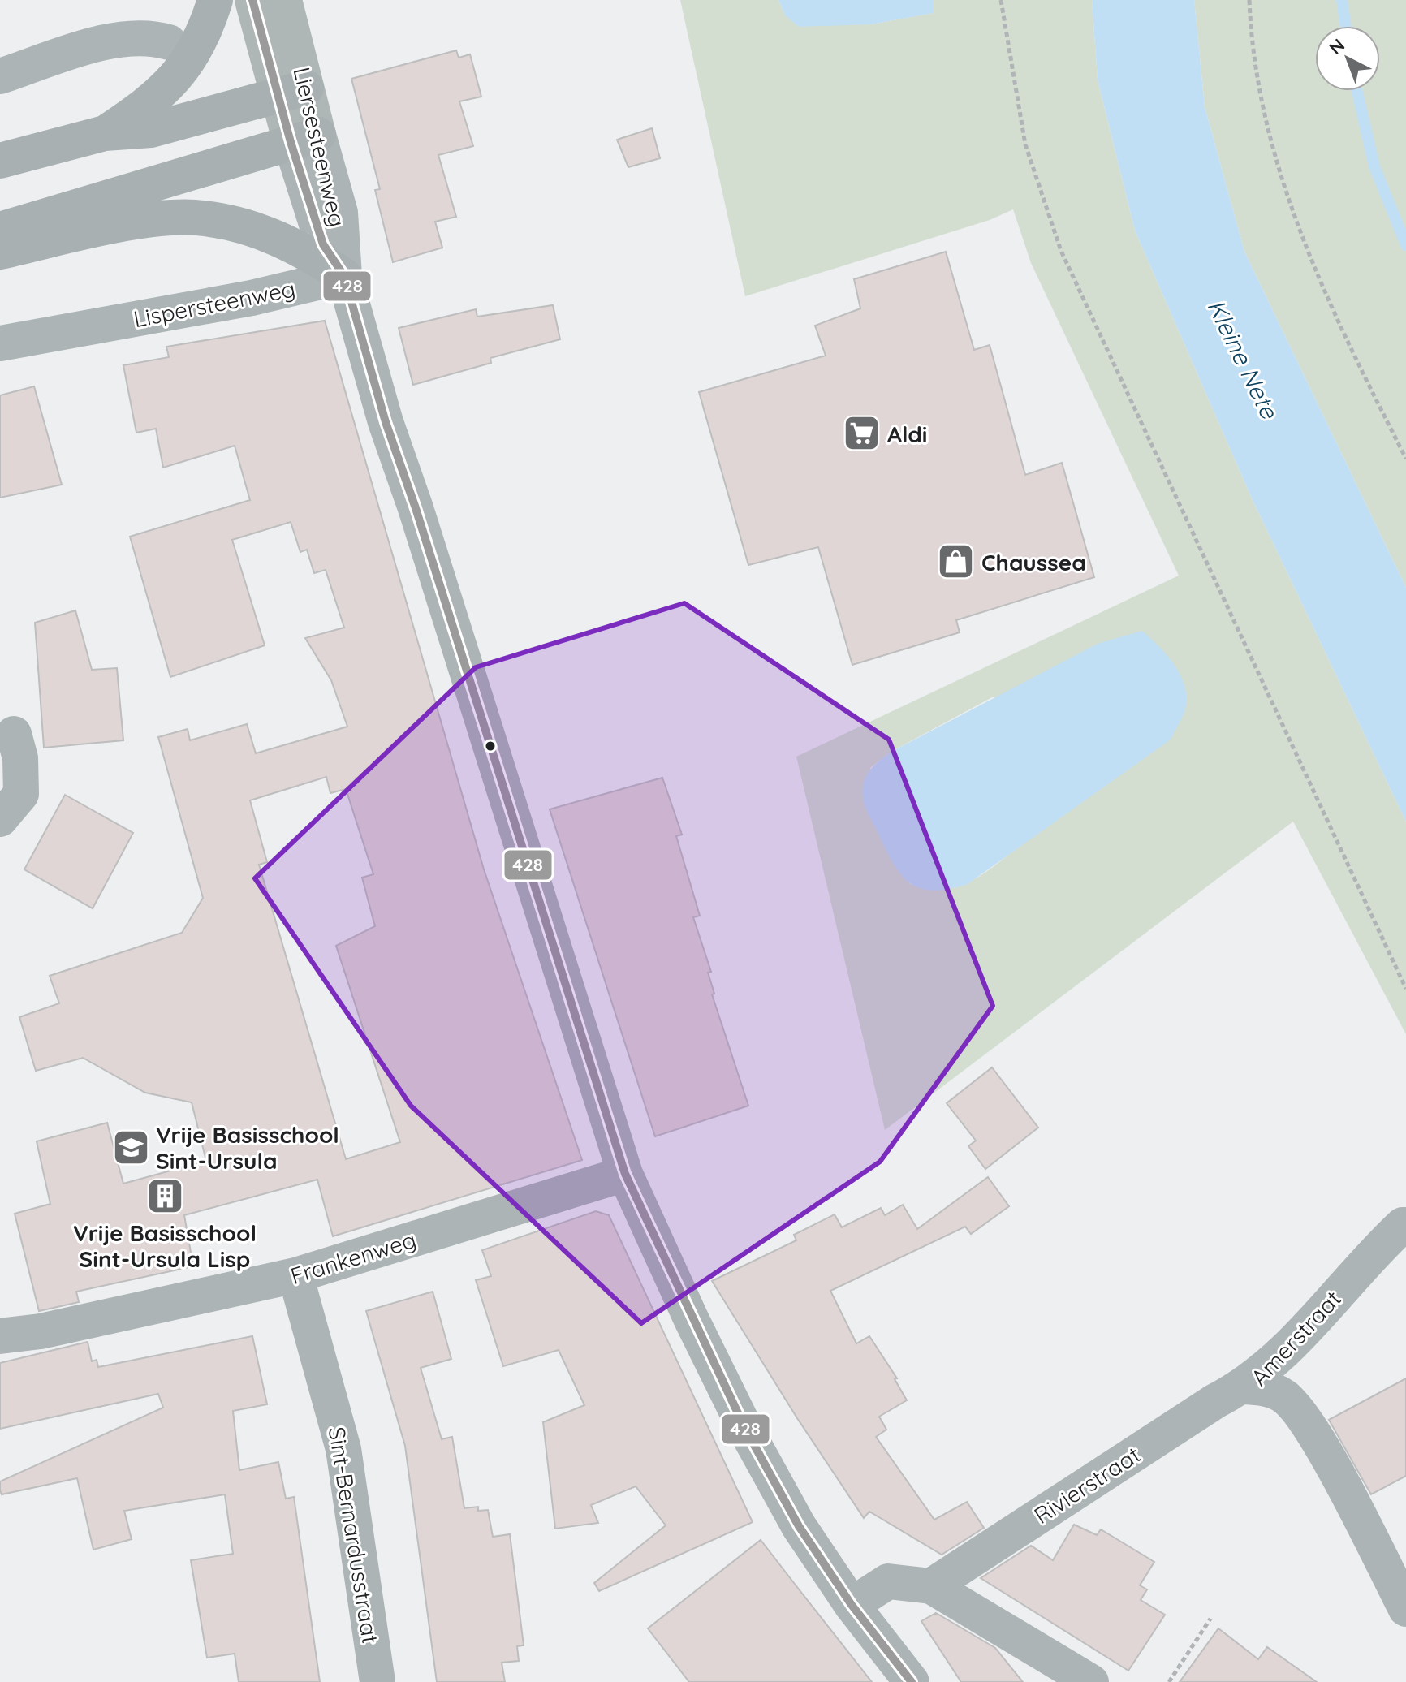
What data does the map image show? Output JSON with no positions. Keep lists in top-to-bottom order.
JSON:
{
  "streets": {
    "main road": ["Liersesteenweg"],
    "street": [
      "Lispersteenweg",
      "Frankenweg",
      "Amerstraat",
      "Rivierstraat",
      "Sint-Bernardusstraat"
    ]
  },
  "crossings": [
    ["Liersesteenweg", "Lispersteenweg"],
    ["Frankenweg", "Sint-Bernardusstraat"],
    ["Amerstraat", "Rivierstraat"]
  ],
  "water": ["Kleine Nete"],
  "places": {
    "supermarket": ["Aldi"],
    "shop": ["Chaussea"],
    "school or university": ["Vrije Basisschool Sint-Ursula"],
    "building": ["Vrije Basisschool Sint-Ursula Lisp"]
  },
  "lines": ["transit line 428"],
  "north": "top left"
}
